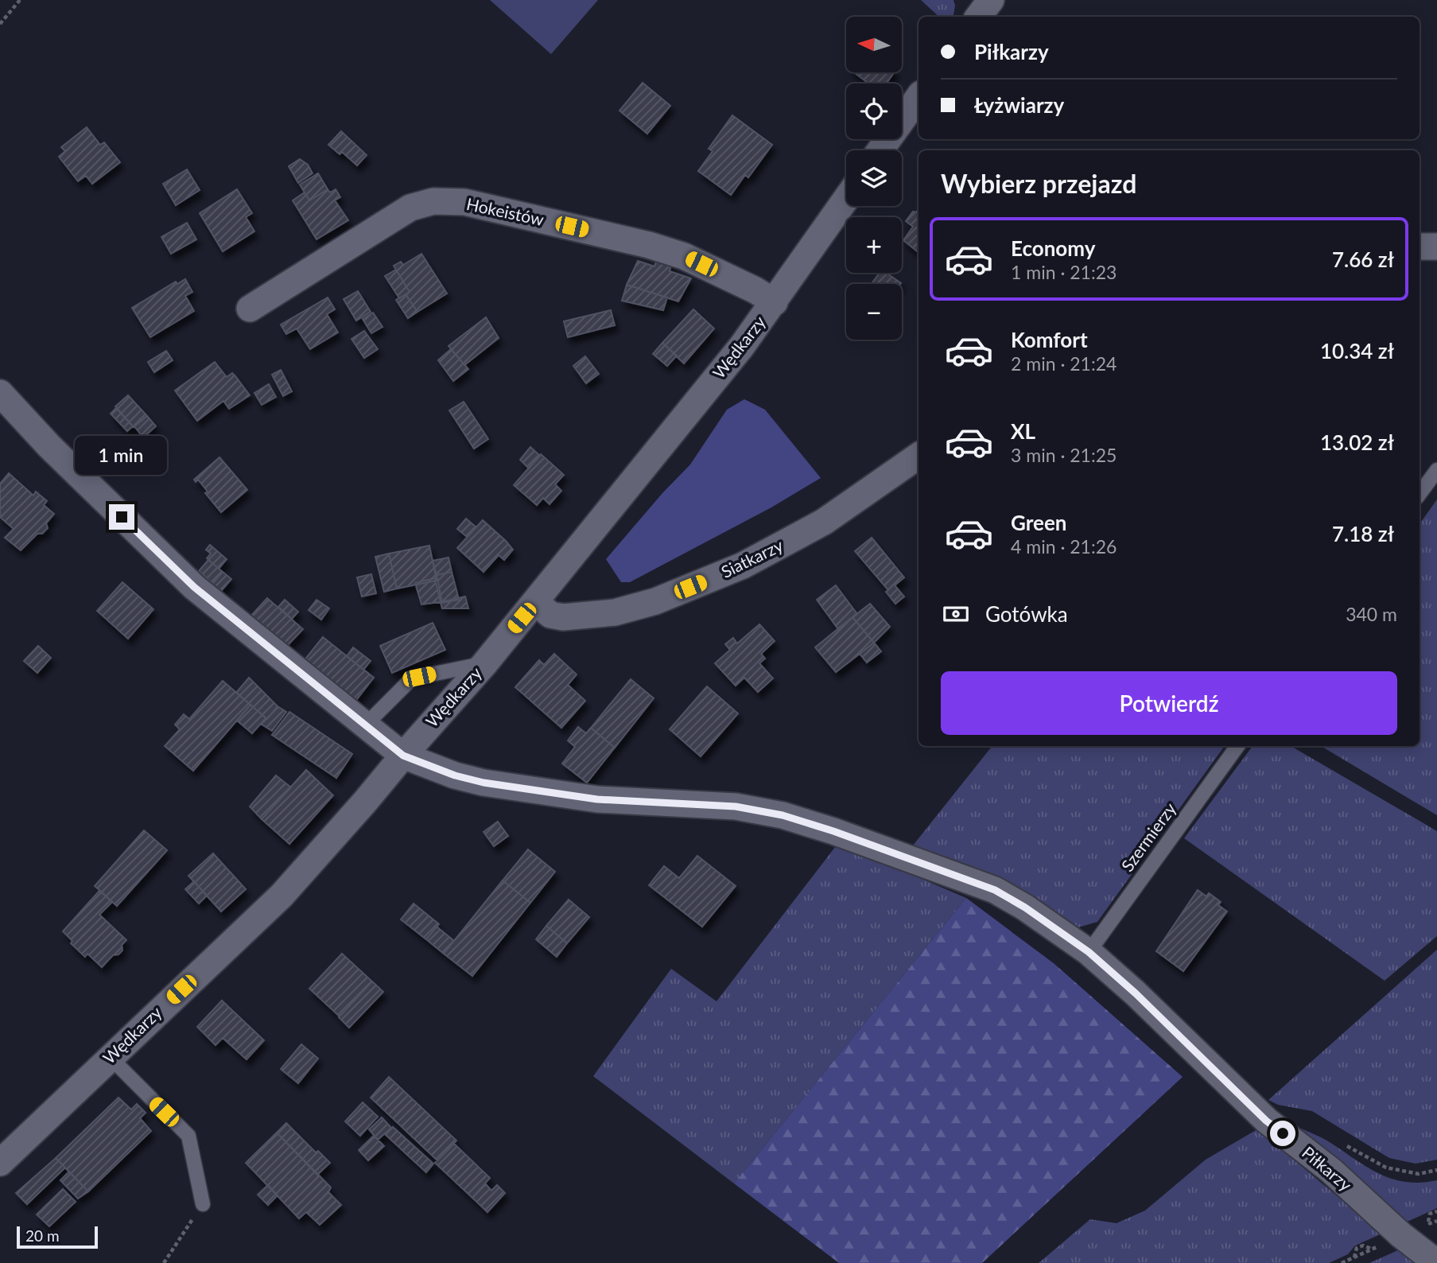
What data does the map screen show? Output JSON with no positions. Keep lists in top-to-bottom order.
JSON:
{
  "streets": {
    "street": [
      "Hokeistów",
      "Wędkarzy",
      "Siatkarzy",
      "Piłkarzy"
    ],
    "lane": ["Szermierzy"]
  },
  "crossings": [
    ["Hokeistów", "Wędkarzy"],
    ["Wędkarzy", "Siatkarzy"],
    ["Wędkarzy", "Piłkarzy"],
    ["Szermierzy", "Piłkarzy"]
  ],
  "scale_bar": "20 m",
  "north": "left",
  "page": {
    "map_buttons": ["+", "−"],
    "banner": ["Piłkarzy", "Łyżwiarzy"],
    "heading": "Wybierz przejazd",
    "list": [
      {
        "name": "Economy",
        "note": "1 min · 21:23",
        "value": "7.66 zł"
      },
      {
        "name": "Komfort",
        "note": "2 min · 21:24",
        "value": "10.34 zł"
      },
      {
        "name": "XL",
        "note": "3 min · 21:25",
        "value": "13.02 zł"
      },
      {
        "name": "Green",
        "note": "4 min · 21:26",
        "value": "7.18 zł"
      }
    ],
    "bubble": "1 min",
    "pay": ["Gotówka", "340 m"],
    "buttons": "Potwierdź",
    "scale": "20 m"
  }
}
